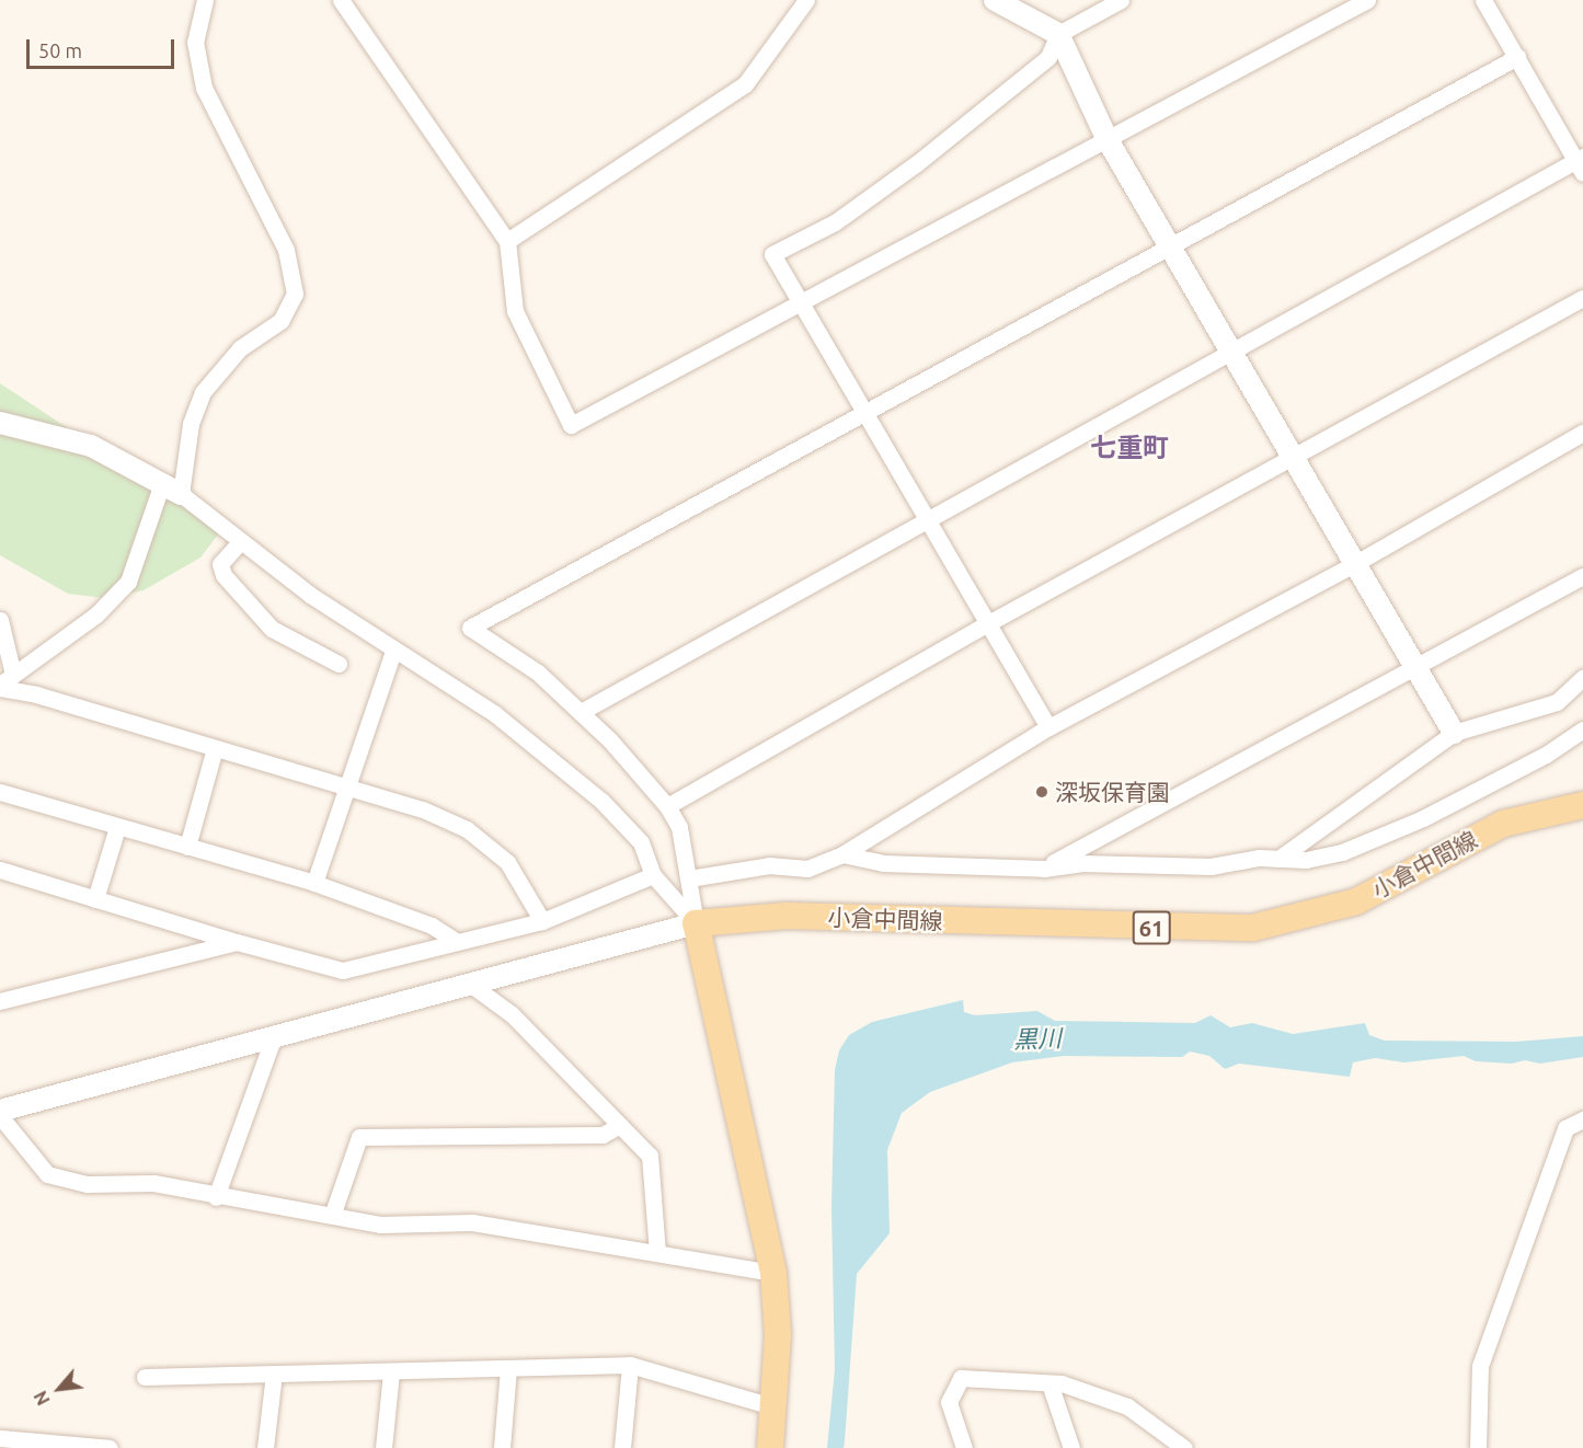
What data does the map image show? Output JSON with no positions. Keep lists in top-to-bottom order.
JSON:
{
  "streets": {
    "main road": ["小倉中間線", "61"]
  },
  "districts": ["七重町"],
  "water": ["黒川"],
  "places": ["深坂保育園"],
  "scale_bar": "50 m",
  "north": "bottom left"
}
